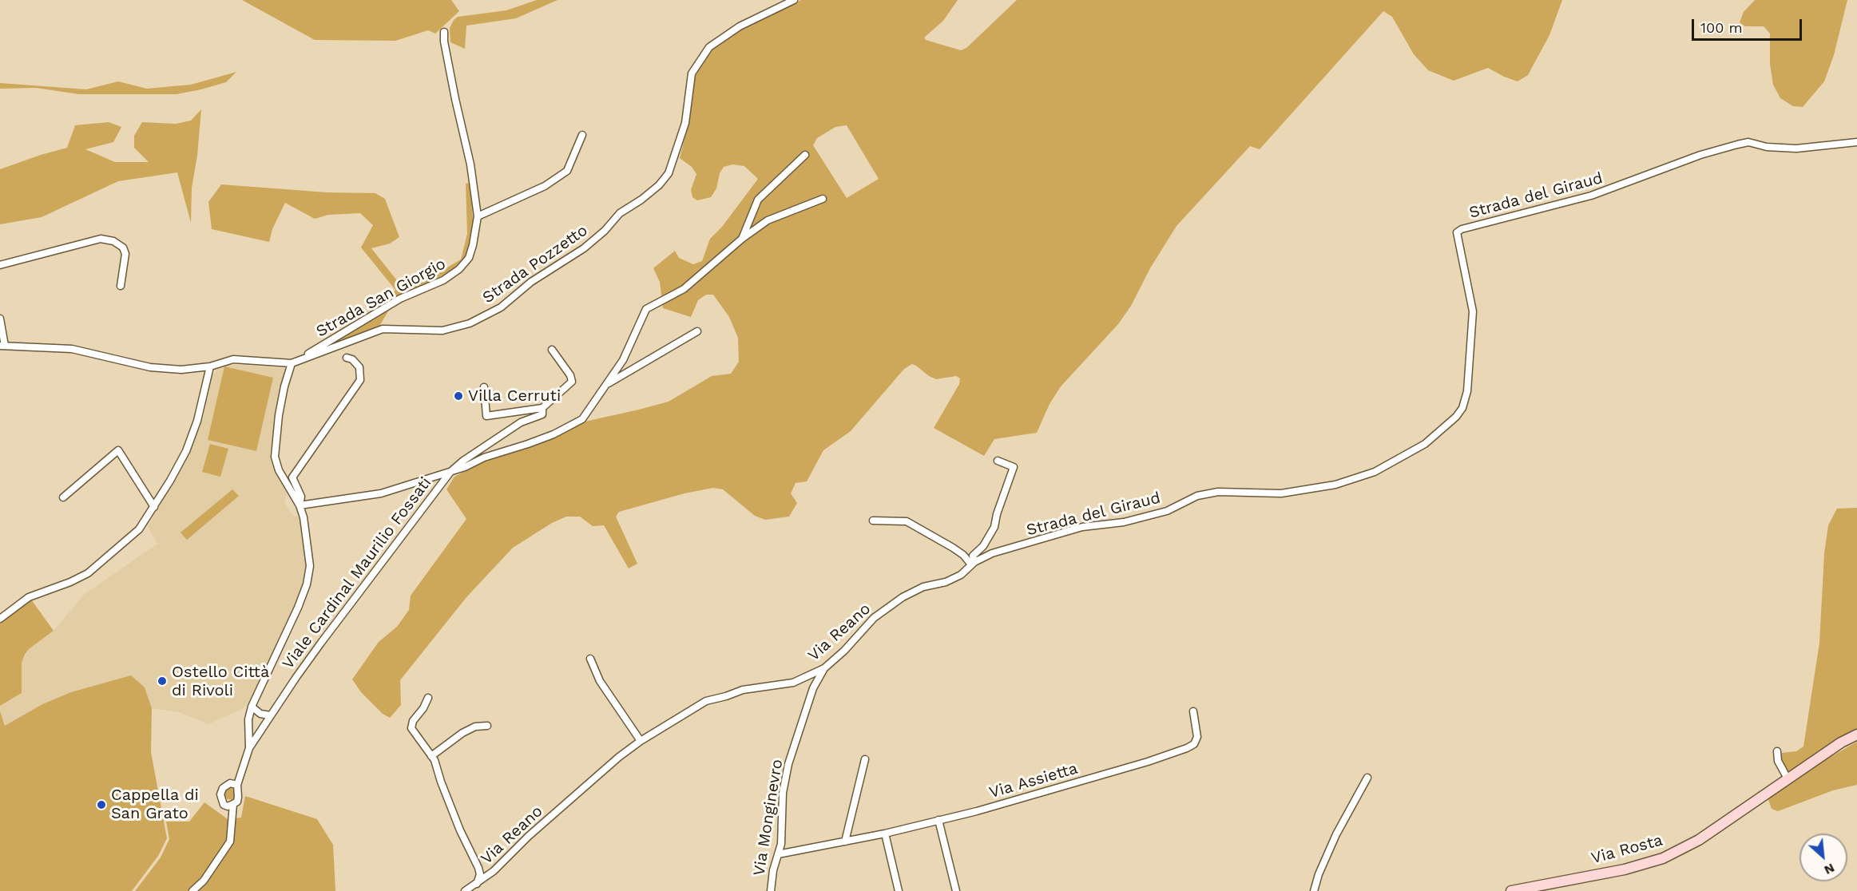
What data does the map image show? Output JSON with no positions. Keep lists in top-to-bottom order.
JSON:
{
  "streets": {
    "street": [
      "Strada del Giraud",
      "Strada Pozzetto",
      "Strada San Giorgio",
      "Viale Cardinal Maurilio Fossati",
      "Via Reano",
      "Via Assietta",
      "Via Monginevro",
      "Via Rosta"
    ]
  },
  "crossings": [
    ["Strada del Giraud", "Via Reano"],
    ["Strada Pozzetto", "Strada San Giorgio"],
    ["Via Reano", "Via Monginevro"],
    ["Via Assietta", "Via Monginevro"]
  ],
  "places": ["Villa Cerruti", "Ostello Città di Rivoli", "Cappella di San Grato"],
  "scale_bar": "100 m",
  "north": "bottom right"
}
